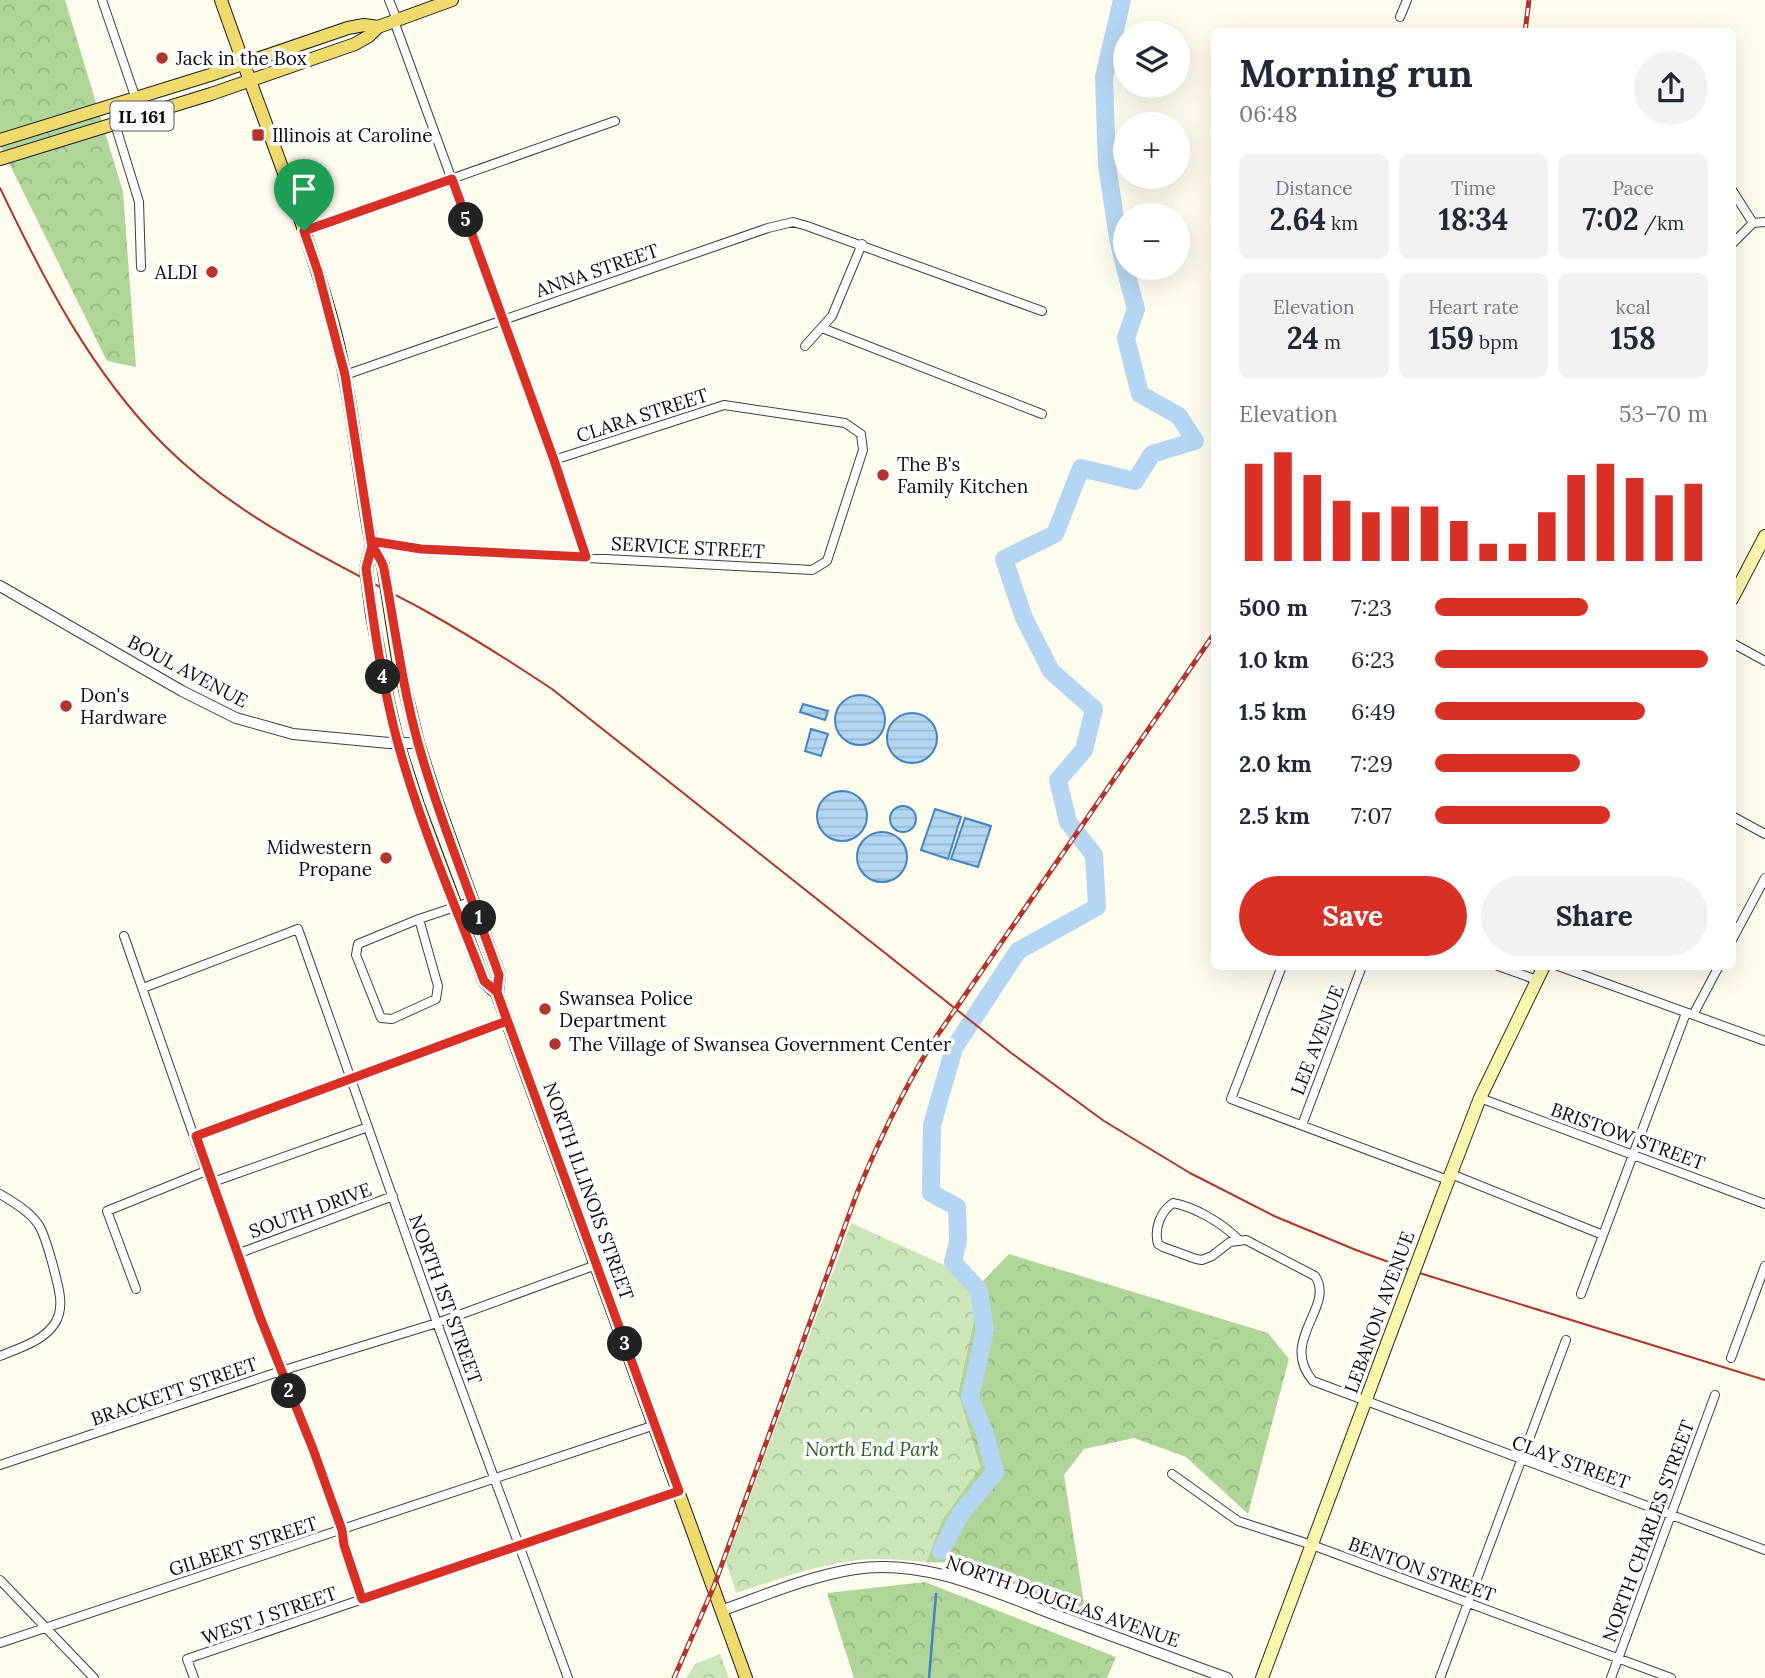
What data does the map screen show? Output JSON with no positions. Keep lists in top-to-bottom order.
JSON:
{
  "streets": {
    "main road": ["IL 161", "NORTH ILLINOIS STREET", "LEBANON AVENUE"],
    "street": [
      "ANNA STREET",
      "CLARA STREET",
      "SERVICE STREET",
      "BOUL AVENUE",
      "LEE AVENUE",
      "BRISTOW STREET",
      "SOUTH DRIVE",
      "NORTH 1ST STREET",
      "BRACKETT STREET",
      "CLAY STREET",
      "NORTH CHARLES STREET",
      "GILBERT STREET",
      "BENTON STREET",
      "NORTH DOUGLAS AVENUE",
      "WEST J STREET"
    ]
  },
  "crossings": [
    ["IL 161", "NORTH ILLINOIS STREET"],
    ["ANNA STREET", "NORTH ILLINOIS STREET"],
    ["CLARA STREET", "SERVICE STREET"],
    ["SERVICE STREET", "NORTH ILLINOIS STREET"],
    ["BOUL AVENUE", "NORTH ILLINOIS STREET"],
    ["BRISTOW STREET", "LEBANON AVENUE"],
    ["NORTH ILLINOIS STREET", "BRACKETT STREET"],
    ["NORTH ILLINOIS STREET", "GILBERT STREET"],
    ["NORTH ILLINOIS STREET", "NORTH DOUGLAS AVENUE"],
    ["NORTH ILLINOIS STREET", "WEST J STREET"],
    ["SOUTH DRIVE", "NORTH 1ST STREET"],
    ["NORTH 1ST STREET", "BRACKETT STREET"],
    ["NORTH 1ST STREET", "GILBERT STREET"],
    ["NORTH 1ST STREET", "WEST J STREET"],
    ["LEBANON AVENUE", "CLAY STREET"],
    ["LEBANON AVENUE", "BENTON STREET"],
    ["CLAY STREET", "NORTH CHARLES STREET"],
    ["NORTH CHARLES STREET", "BENTON STREET"]
  ],
  "parks": ["North End Park"],
  "places": {
    "other": [
      "Jack in the Box",
      "ALDI",
      "The B's Family Kitchen",
      "Don's Hardware",
      "Midwestern Propane",
      "Swansea Police Department",
      "The Village of Swansea Government Center"
    ],
    "transit": ["Illinois at Caroline"]
  },
  "page": {
    "map_buttons": ["+", "−"],
    "heading": ["Morning run", "06:48"],
    "stats": [
      ["Distance", "2.64 km"],
      ["Time", "18:34"],
      ["Pace", "7:02 /km"],
      ["Elevation", "24 m"],
      ["Heart rate", "159 bpm"],
      ["kcal", "158"]
    ],
    "pins": [
      "5",
      "4",
      "1",
      "3",
      "2"
    ],
    "chart": ["Elevation", "53–70 m"],
    "list": [
      {
        "name": "500 m",
        "note": "7:23"
      },
      {
        "name": "1.0 km",
        "note": "6:23"
      },
      {
        "name": "1.5 km",
        "note": "6:49"
      },
      {
        "name": "2.0 km",
        "note": "7:29"
      },
      {
        "name": "2.5 km",
        "note": "7:07"
      }
    ],
    "buttons": ["Save", "Share"]
  }
}
